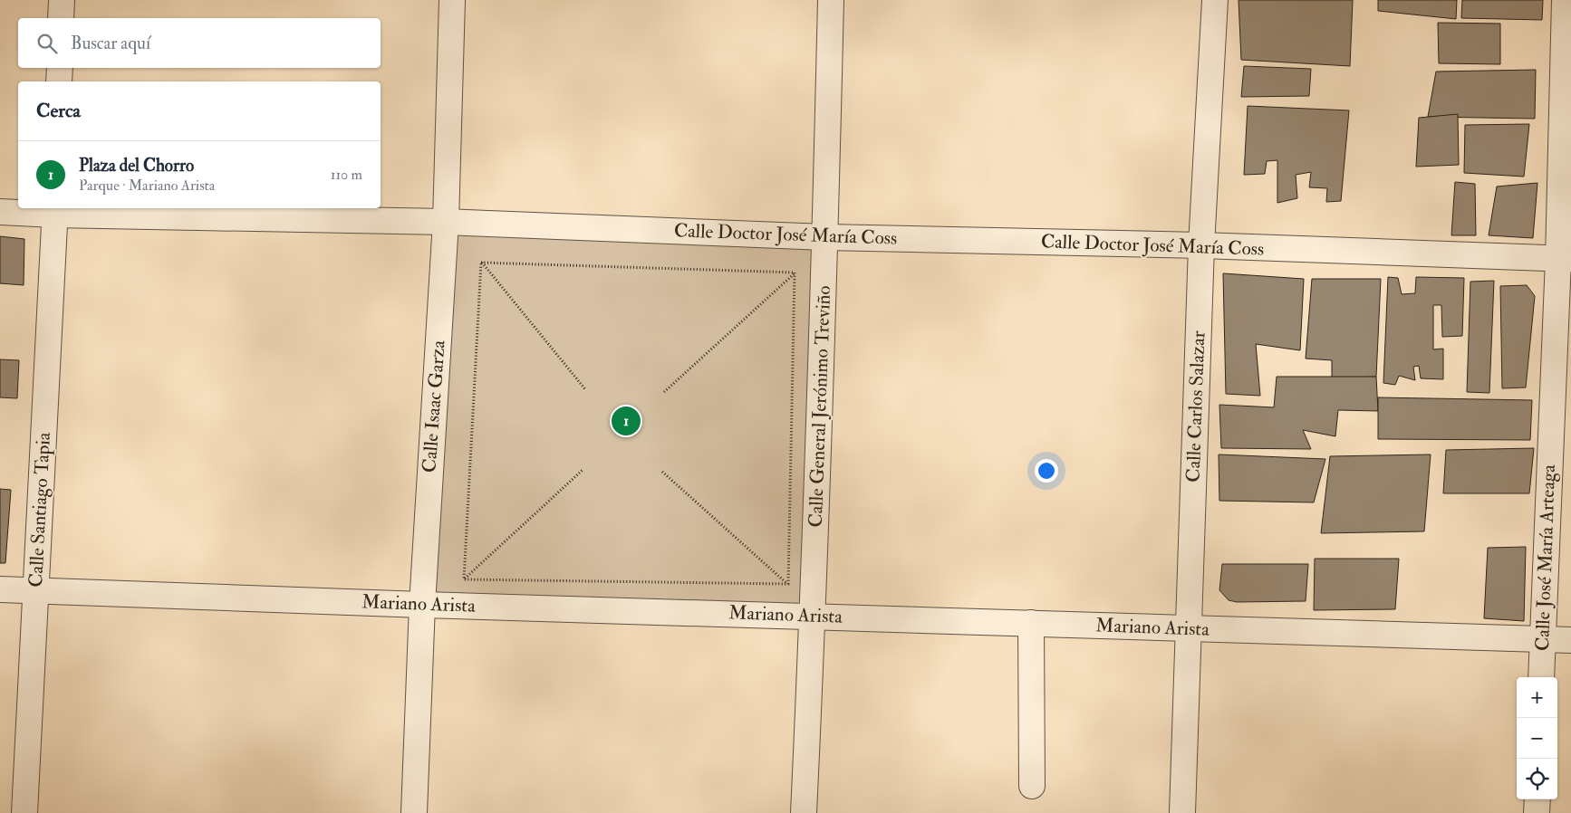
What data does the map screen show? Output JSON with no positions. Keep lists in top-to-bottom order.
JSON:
{
  "streets": {
    "street": [
      "Calle Doctor José María Coss",
      "Calle Isaac Garza",
      "Calle General Jerónimo Treviño",
      "Calle Carlos Salazar",
      "Calle Santiago Tapia",
      "Calle José María Arteaga",
      "Mariano Arista"
    ]
  },
  "crossings": [
    ["Calle Doctor José María Coss", "Calle Isaac Garza"],
    ["Calle Doctor José María Coss", "Calle General Jerónimo Treviño"],
    ["Calle Doctor José María Coss", "Calle Carlos Salazar"],
    ["Calle Doctor José María Coss", "Calle Santiago Tapia"],
    ["Calle Doctor José María Coss", "Calle José María Arteaga"],
    ["Calle Isaac Garza", "Mariano Arista"],
    ["Calle General Jerónimo Treviño", "Mariano Arista"],
    ["Calle Carlos Salazar", "Mariano Arista"],
    ["Calle Santiago Tapia", "Mariano Arista"],
    ["Calle José María Arteaga", "Mariano Arista"]
  ],
  "page": {
    "search": "Buscar aquí",
    "heading": "Cerca",
    "list": [
      {
        "mark": "1",
        "name": "Plaza del Chorro",
        "note": "Parque · Mariano Arista",
        "value": "110 m"
      }
    ],
    "pins": "1",
    "map_buttons": ["+", "−"]
  }
}
